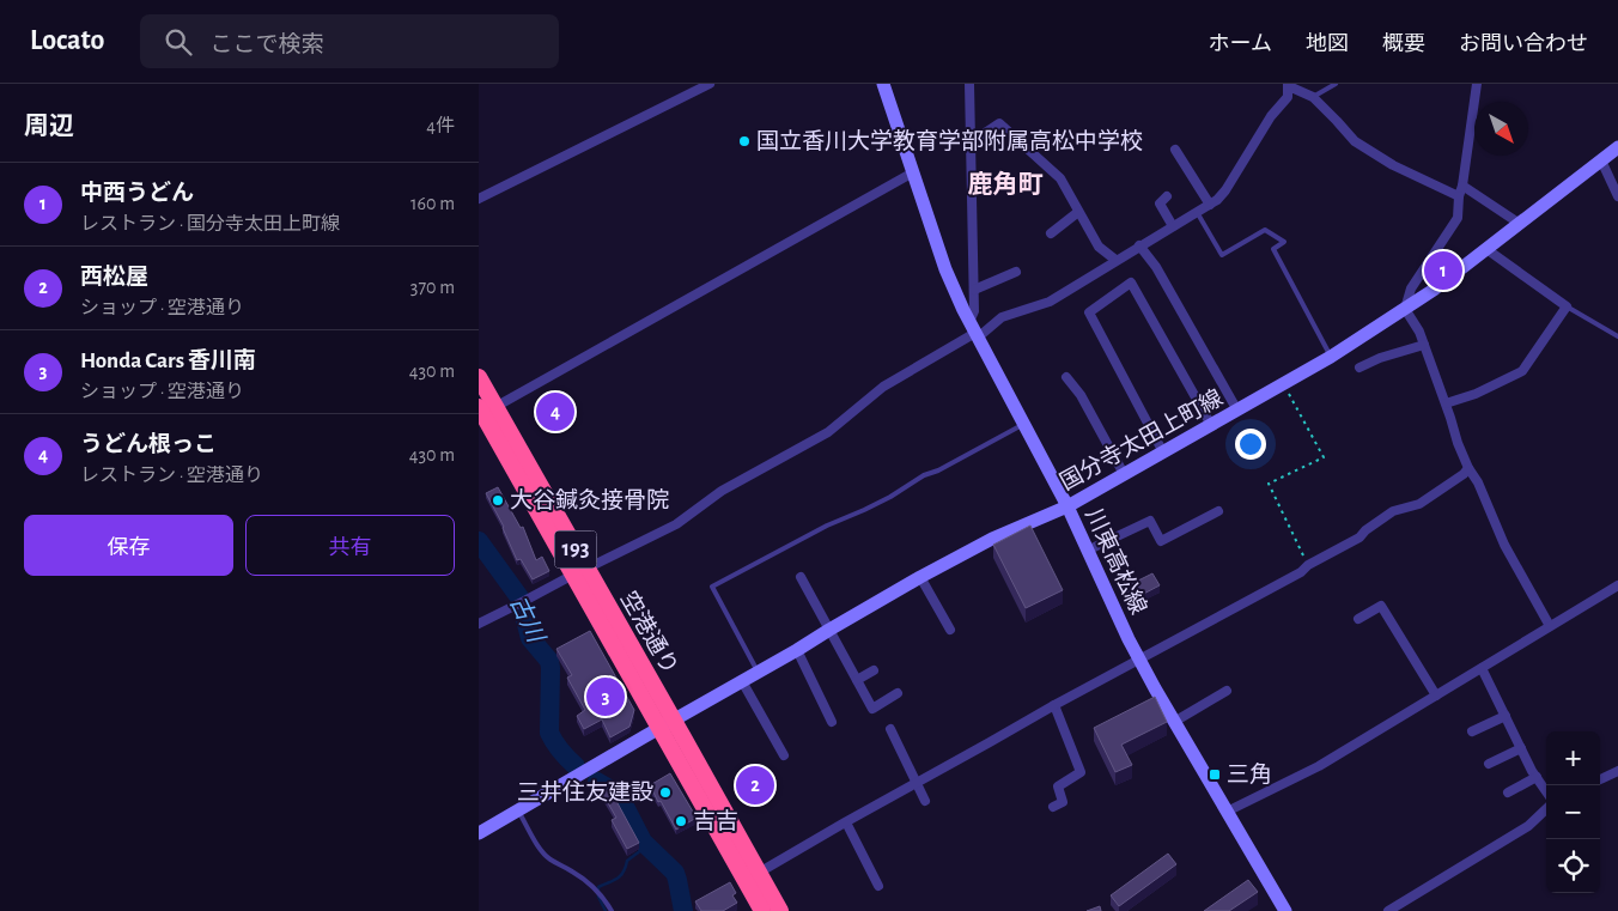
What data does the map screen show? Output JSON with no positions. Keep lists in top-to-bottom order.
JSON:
{
  "streets": {
    "highway": ["193", "空港通り"],
    "main road": ["国分寺太田上町線", "川東高松線"]
  },
  "crossings": [
    ["国分寺太田上町線", "川東高松線"],
    ["国分寺太田上町線", "空港通り"]
  ],
  "districts": ["鹿角町"],
  "water": ["古川"],
  "places": {
    "other": [
      "国立香川大学教育学部附属高松中学校",
      "大谷鍼灸接骨院",
      "三井住友建設",
      "吉吉"
    ],
    "transit": ["三角"]
  },
  "north": "bottom right",
  "page": {
    "header": "Locato",
    "search": "ここで検索",
    "nav": [
      "ホーム",
      "地図",
      "概要",
      "お問い合わせ"
    ],
    "heading": ["周辺", "4件"],
    "list": [
      {
        "mark": "1",
        "name": "中西うどん",
        "note": "レストラン · 国分寺太田上町線",
        "value": "160 m"
      },
      {
        "mark": "2",
        "name": "西松屋",
        "note": "ショップ · 空港通り",
        "value": "370 m"
      },
      {
        "mark": "3",
        "name": "Honda Cars 香川南",
        "note": "ショップ · 空港通り",
        "value": "430 m"
      },
      {
        "mark": "4",
        "name": "うどん根っこ",
        "note": "レストラン · 空港通り",
        "value": "430 m"
      }
    ],
    "pins": [
      "1",
      "4",
      "3",
      "2"
    ],
    "buttons": ["保存", "共有"],
    "map_buttons": ["+", "−"]
  }
}
